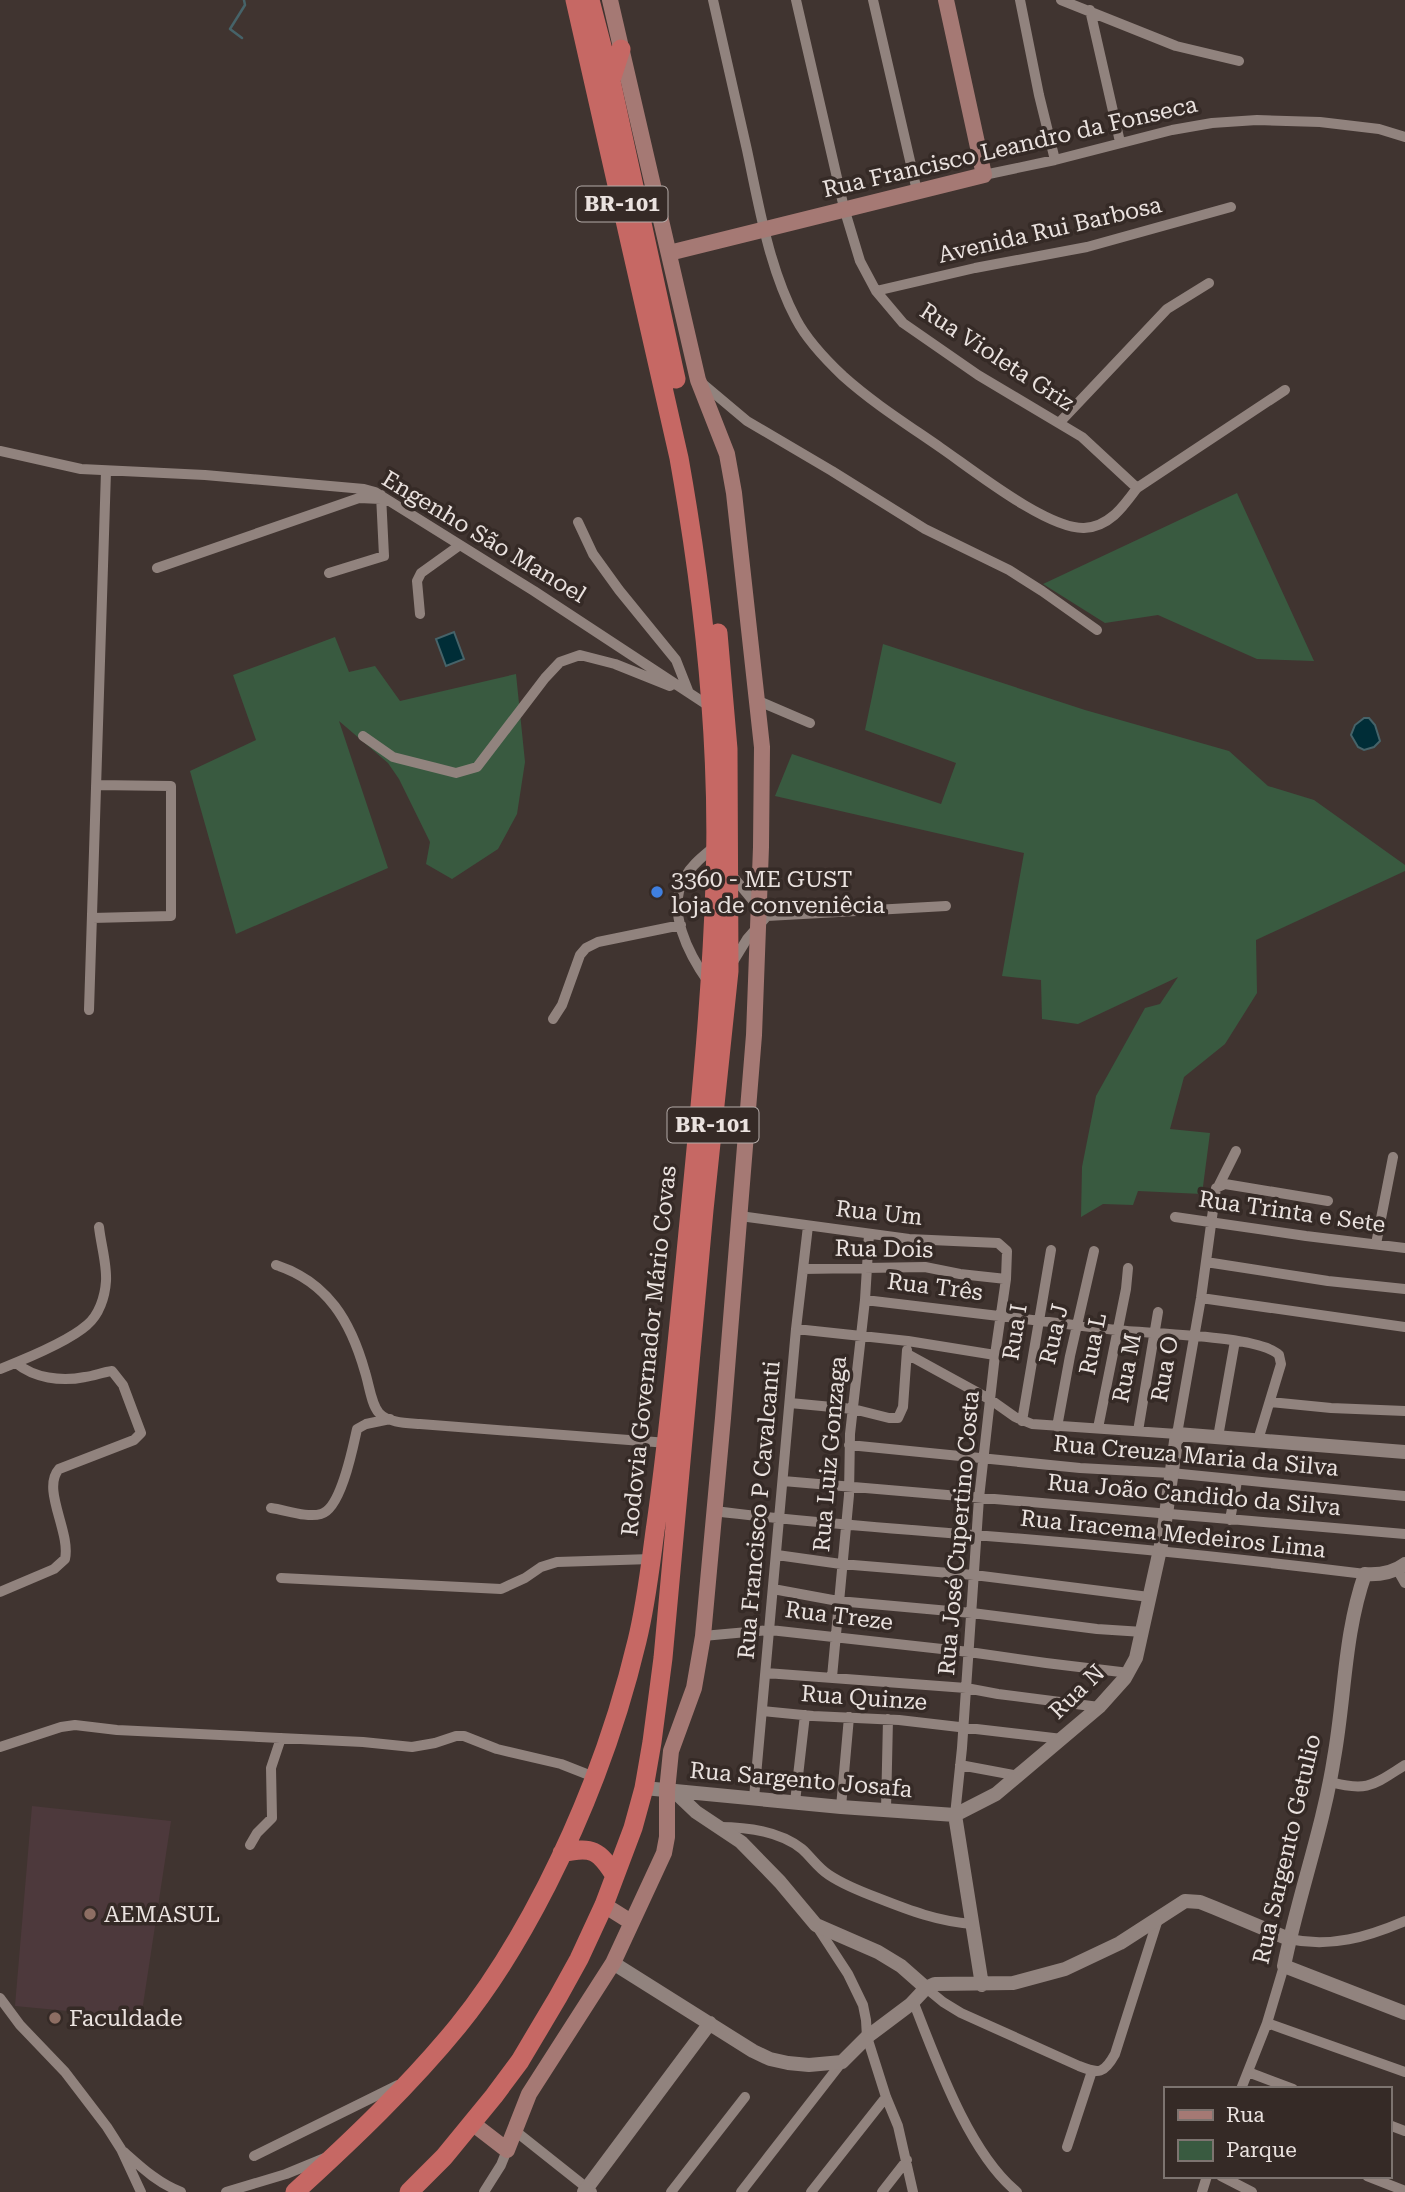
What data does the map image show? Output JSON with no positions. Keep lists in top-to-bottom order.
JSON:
{
  "streets": {
    "highway": ["BR-101", "Rodovia Governador Mário Covas"],
    "main road": ["Rua Francisco Leandro da Fonseca"],
    "street": [
      "Avenida Rui Barbosa",
      "Rua Violeta Griz",
      "Engenho São Manoel",
      "Rua Trinta e Sete",
      "Rua Um",
      "Rua Dois",
      "Rua Três",
      "Rua I",
      "Rua J",
      "Rua L",
      "Rua M",
      "Rua O",
      "Rua Luiz Gonzaga",
      "Rua Creuza Maria da Silva",
      "Rua João Candido da Silva",
      "Rua Francisco P Cavalcanti",
      "Rua José Cupertino Costa",
      "Rua Iracema Medeiros Lima",
      "Rua Treze",
      "Rua N",
      "Rua Quinze",
      "Rua Sargento Josafa",
      "Rua Sargento Getulio"
    ]
  },
  "crossings": [
    ["Rua Francisco Leandro da Fonseca", "Rua Violeta Griz"],
    ["Avenida Rui Barbosa", "Rua Violeta Griz"],
    ["Engenho São Manoel", "Rodovia Governador Mário Covas"],
    ["Rua Trinta e Sete", "Rua O"],
    ["Rua Um", "Rua Luiz Gonzaga"],
    ["Rua Um", "Rua Francisco P Cavalcanti"],
    ["Rua Um", "Rua José Cupertino Costa"],
    ["Rua Dois", "Rua Luiz Gonzaga"],
    ["Rua Dois", "Rua Francisco P Cavalcanti"],
    ["Rua Dois", "Rua José Cupertino Costa"],
    ["Rua Três", "Rua I"],
    ["Rua Três", "Rua J"],
    ["Rua Três", "Rua L"],
    ["Rua Três", "Rua M"],
    ["Rua Três", "Rua O"],
    ["Rua Três", "Rua Luiz Gonzaga"],
    ["Rua Três", "Rua José Cupertino Costa"],
    ["Rodovia Governador Mário Covas", "Rua Sargento Josafa"],
    ["Rua O", "Rua Creuza Maria da Silva"],
    ["Rua O", "Rua João Candido da Silva"],
    ["Rua O", "Rua Iracema Medeiros Lima"],
    ["Rua O", "Rua N"],
    ["Rua Luiz Gonzaga", "Rua Creuza Maria da Silva"],
    ["Rua Luiz Gonzaga", "Rua João Candido da Silva"],
    ["Rua Luiz Gonzaga", "Rua Iracema Medeiros Lima"],
    ["Rua Luiz Gonzaga", "Rua Treze"],
    ["Rua Creuza Maria da Silva", "Rua José Cupertino Costa"],
    ["Rua João Candido da Silva", "Rua Francisco P Cavalcanti"],
    ["Rua João Candido da Silva", "Rua José Cupertino Costa"],
    ["Rua Francisco P Cavalcanti", "Rua Iracema Medeiros Lima"],
    ["Rua Francisco P Cavalcanti", "Rua Treze"],
    ["Rua Francisco P Cavalcanti", "Rua Quinze"],
    ["Rua Francisco P Cavalcanti", "Rua Sargento Josafa"],
    ["Rua José Cupertino Costa", "Rua Iracema Medeiros Lima"],
    ["Rua José Cupertino Costa", "Rua Treze"],
    ["Rua José Cupertino Costa", "Rua N"],
    ["Rua José Cupertino Costa", "Rua Quinze"],
    ["Rua José Cupertino Costa", "Rua Sargento Josafa"],
    ["Rua Iracema Medeiros Lima", "Rua N"],
    ["Rua Iracema Medeiros Lima", "Rua Sargento Getulio"],
    ["Rua Treze", "Rua N"],
    ["Rua N", "Rua Quinze"],
    ["Rua N", "Rua Sargento Josafa"]
  ],
  "places": ["3360 - ME GUST loja de conveniêcia", "AEMASUL", "Faculdade"],
  "legend": ["Rua", "Parque"]
}
